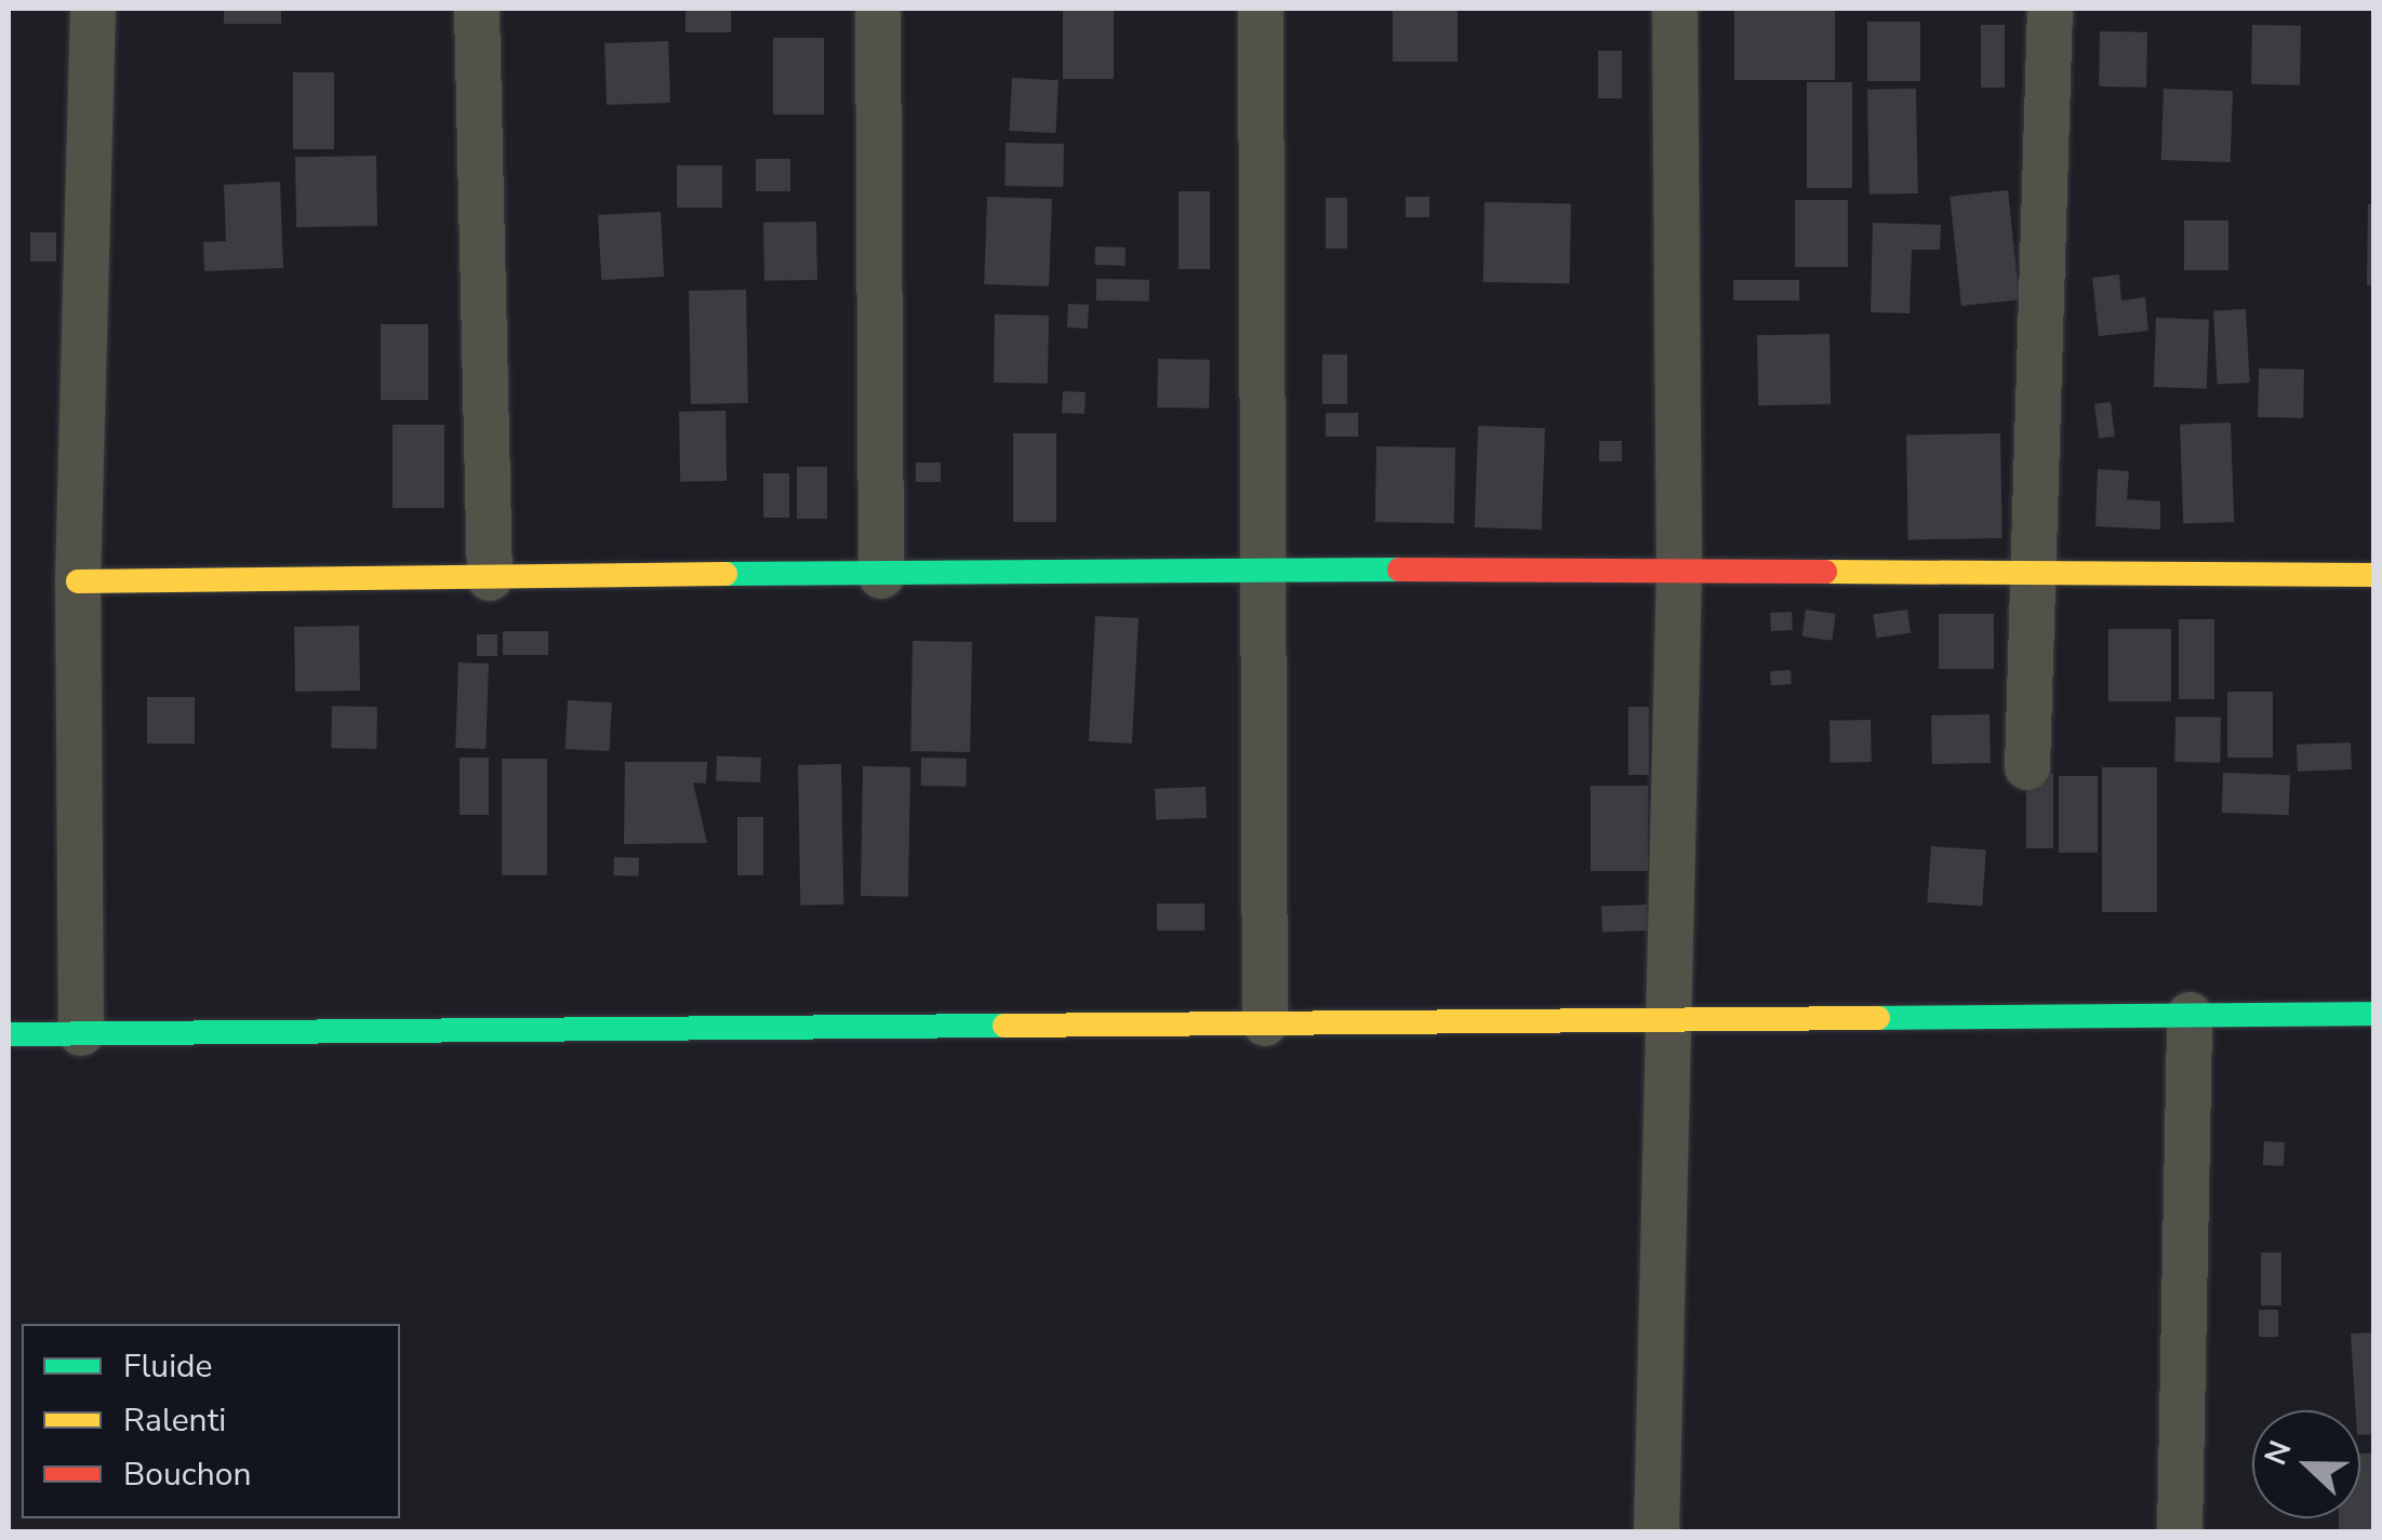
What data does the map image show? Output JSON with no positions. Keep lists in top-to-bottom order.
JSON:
{
  "legend": ["Fluide", "Ralenti", "Bouchon"],
  "north": "left"
}
